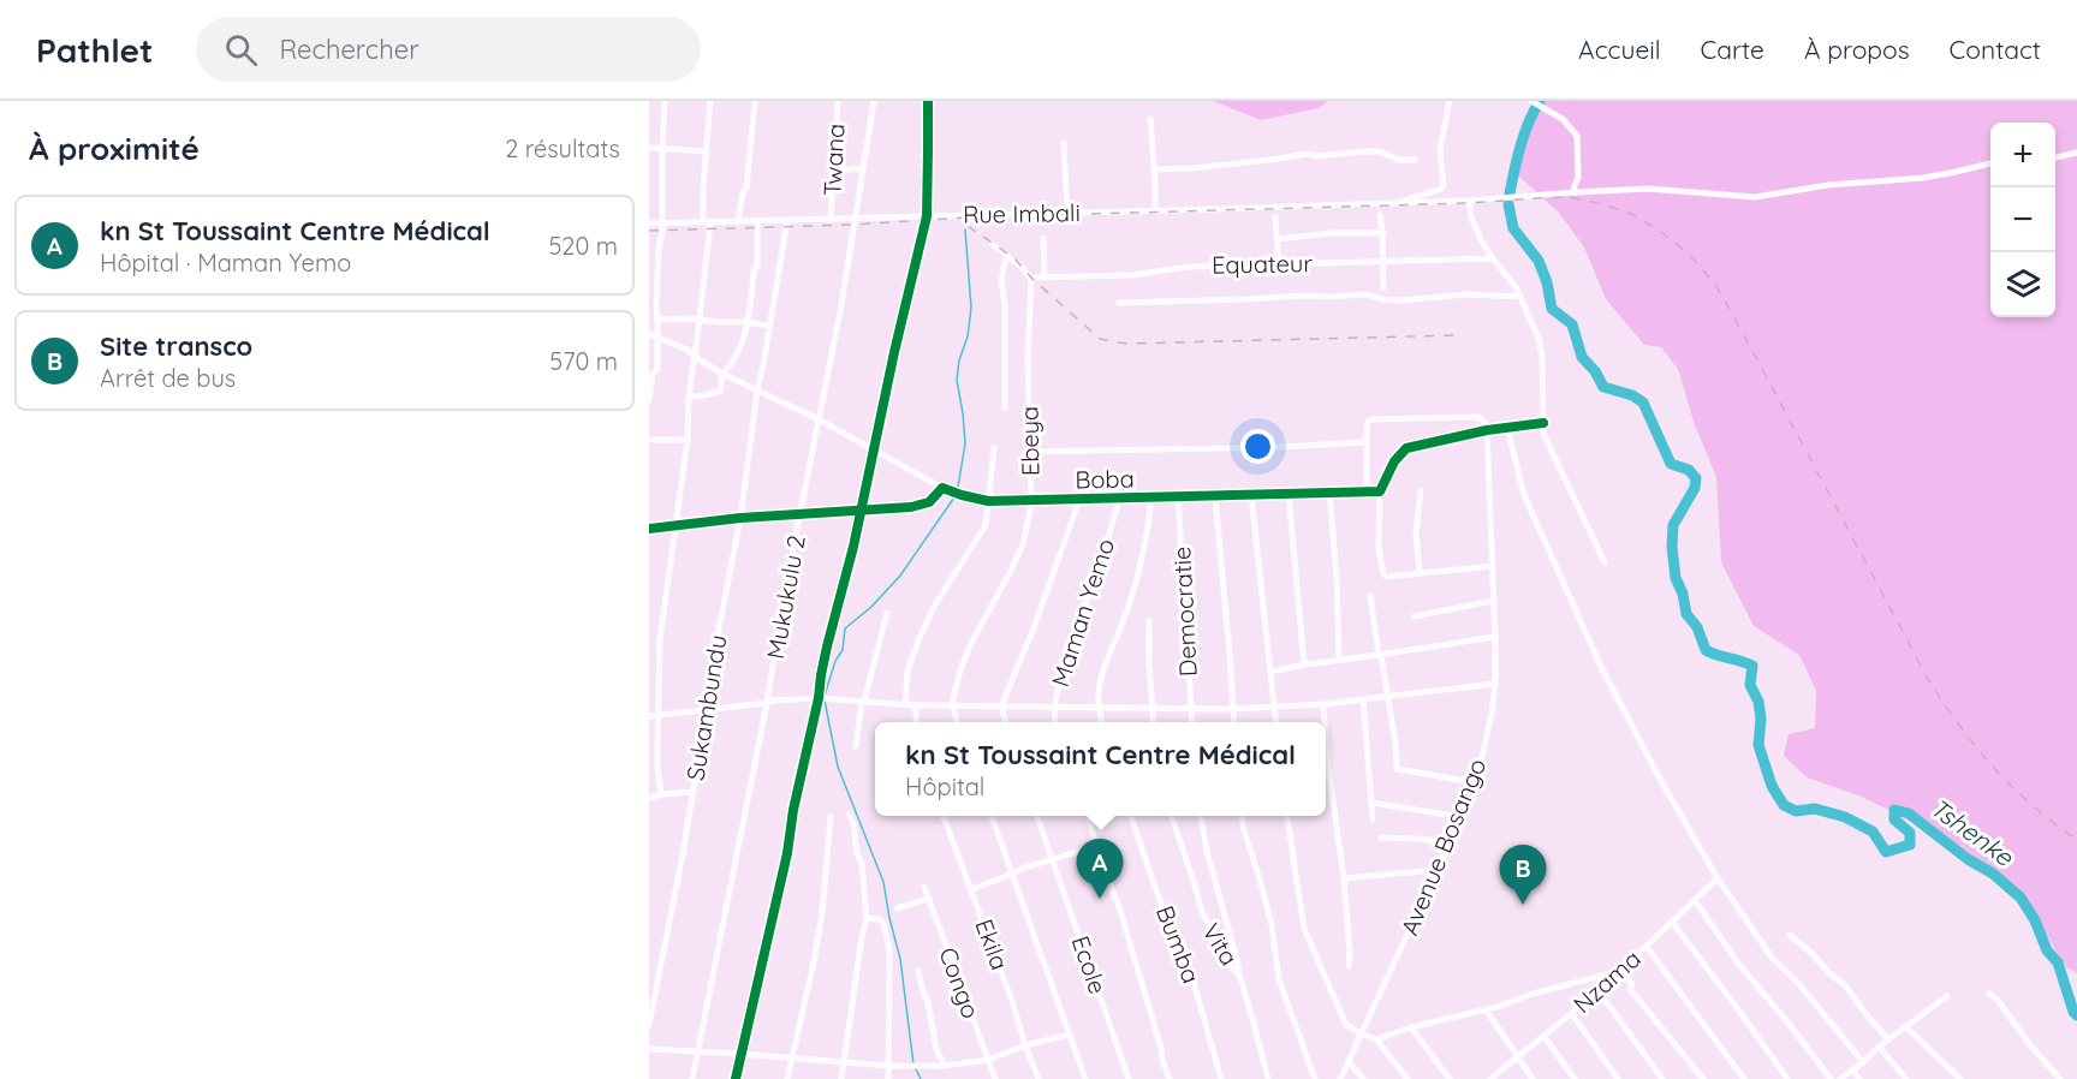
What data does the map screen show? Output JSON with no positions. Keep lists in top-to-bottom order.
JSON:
{
  "streets": {
    "street": [
      "Twana",
      "Rue Imbali",
      "Equateur",
      "Ebeya",
      "Boba",
      "Mukukulu 2",
      "Democratie",
      "Maman Yemo",
      "Sukambundu",
      "Avenue Bosango",
      "Ekila",
      "Bumba",
      "Vita",
      "Ecole",
      "Nzama",
      "Congo"
    ]
  },
  "crossings": [
    ["Twana", "Rue Imbali"],
    ["Rue Imbali", "Mukukulu 2"],
    ["Rue Imbali", "Sukambundu"],
    ["Equateur", "Ebeya"],
    ["Ebeya", "Boba"],
    ["Boba", "Mukukulu 2"],
    ["Boba", "Democratie"],
    ["Boba", "Maman Yemo"],
    ["Boba", "Sukambundu"]
  ],
  "water": ["Tshenke"],
  "page": {
    "header": "Pathlet",
    "search": "Rechercher",
    "nav": [
      "Accueil",
      "Carte",
      "À propos",
      "Contact"
    ],
    "heading": ["À proximité", "2 résultats"],
    "map_buttons": ["+", "−"],
    "list": [
      {
        "mark": "A",
        "name": "kn St Toussaint Centre Médical",
        "note": "Hôpital · Maman Yemo",
        "value": "520 m"
      },
      {
        "mark": "B",
        "name": "Site transco",
        "note": "Arrêt de bus",
        "value": "570 m"
      }
    ],
    "popup": ["kn St Toussaint Centre Médical", "Hôpital"],
    "pins": ["A", "B"]
  }
}
